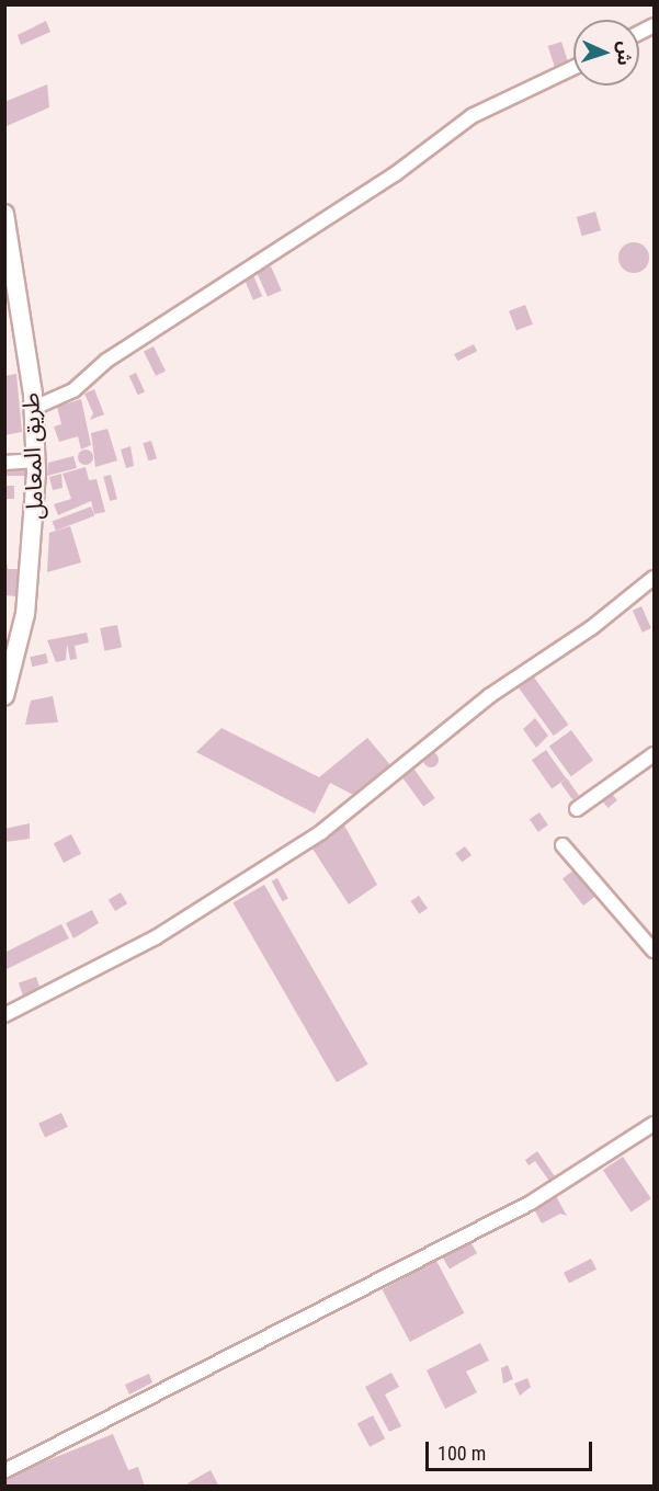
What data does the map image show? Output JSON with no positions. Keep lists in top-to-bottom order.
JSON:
{
  "streets": {
    "main road": ["طريق المعامل"]
  },
  "scale_bar": "100 m",
  "north": "right"
}
